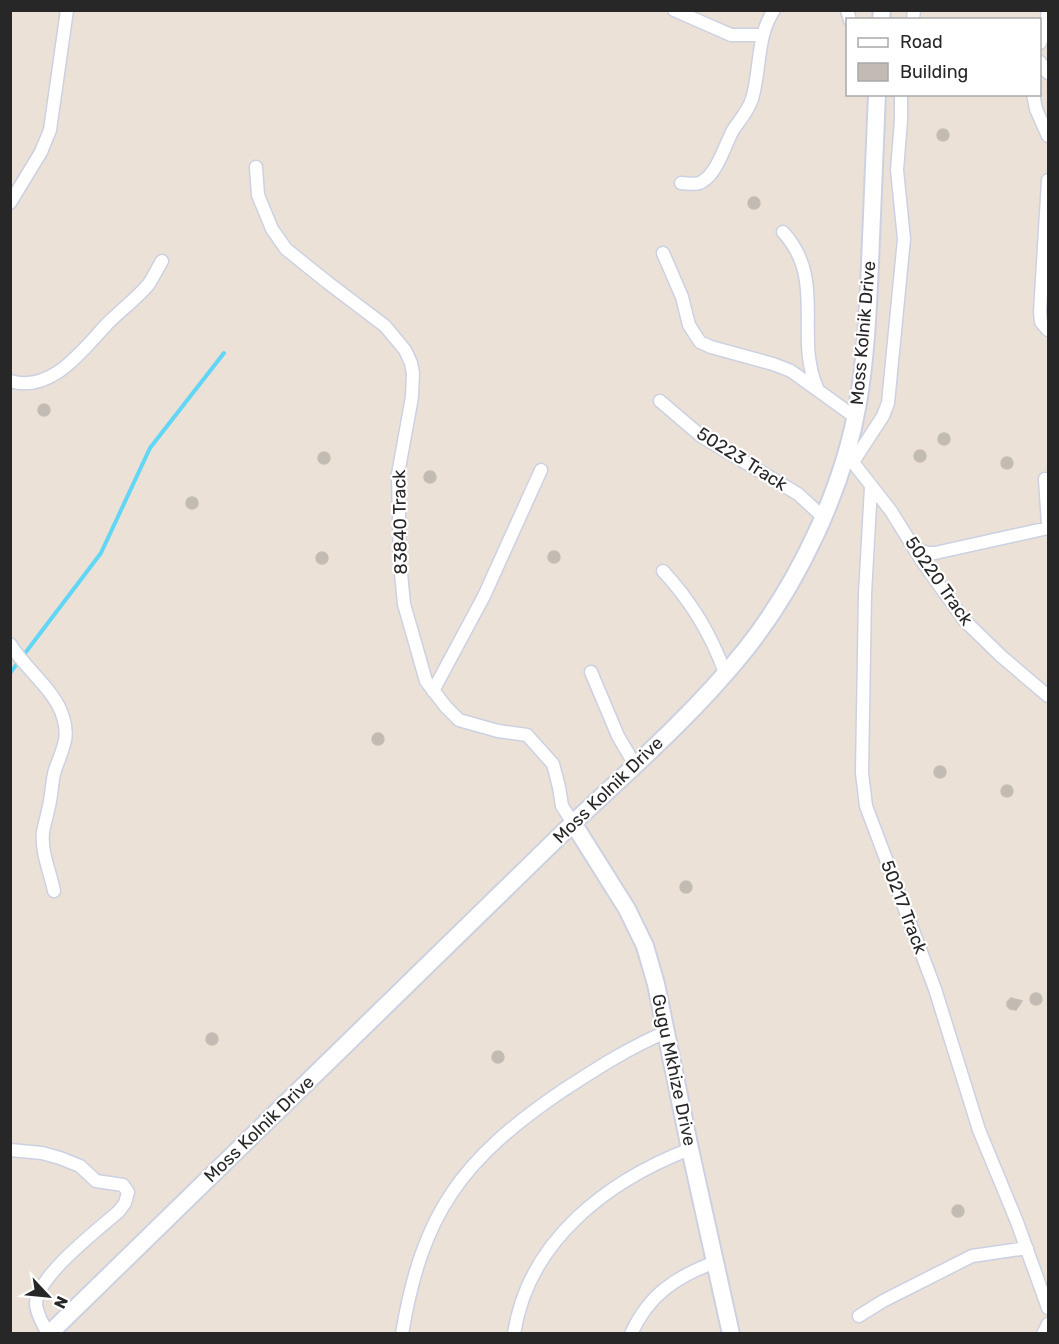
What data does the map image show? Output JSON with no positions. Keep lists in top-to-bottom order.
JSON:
{
  "streets": {
    "main road": ["Moss Kolnik Drive", "Gugu Mkhize Drive"],
    "street": [
      "50223 Track",
      "83840 Track",
      "50220 Track",
      "50217 Track"
    ]
  },
  "crossings": [
    ["Moss Kolnik Drive", "50223 Track"],
    ["Moss Kolnik Drive", "83840 Track"],
    ["Moss Kolnik Drive", "50220 Track"],
    ["Moss Kolnik Drive", "Gugu Mkhize Drive"],
    ["83840 Track", "Gugu Mkhize Drive"],
    ["50220 Track", "50217 Track"]
  ],
  "legend": ["Road", "Building"],
  "north": "bottom right"
}
